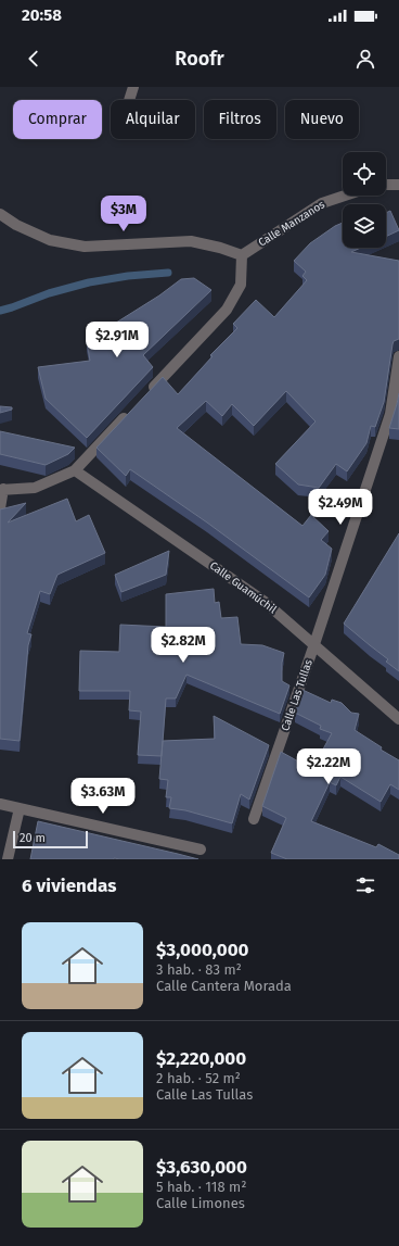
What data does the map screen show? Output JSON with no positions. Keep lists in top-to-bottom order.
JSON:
{
  "streets": {
    "street": ["Calle Manzanos", "Calle Guamúchil", "Calle Las Tullas"]
  },
  "crossings": [
    ["Calle Guamúchil", "Calle Las Tullas"]
  ],
  "scale_bar": "20 m",
  "page": {
    "status": "20:58",
    "header": "Roofr",
    "chip": [
      "Comprar",
      "Alquilar",
      "Filtros",
      "Nuevo"
    ],
    "price": [
      "$3M",
      "$2.91M",
      "$2.49M",
      "$2.82M",
      "$2.22M",
      "$3.63M"
    ],
    "scale": "20 m",
    "heading": "6 viviendas",
    "list": [
      {
        "name": "$3,000,000",
        "note": "3 hab. · 83 m² · Calle Cantera Morada"
      },
      {
        "name": "$2,220,000",
        "note": "2 hab. · 52 m² · Calle Las Tullas"
      },
      {
        "name": "$3,630,000",
        "note": "5 hab. · 118 m² · Calle Limones"
      }
    ]
  }
}
